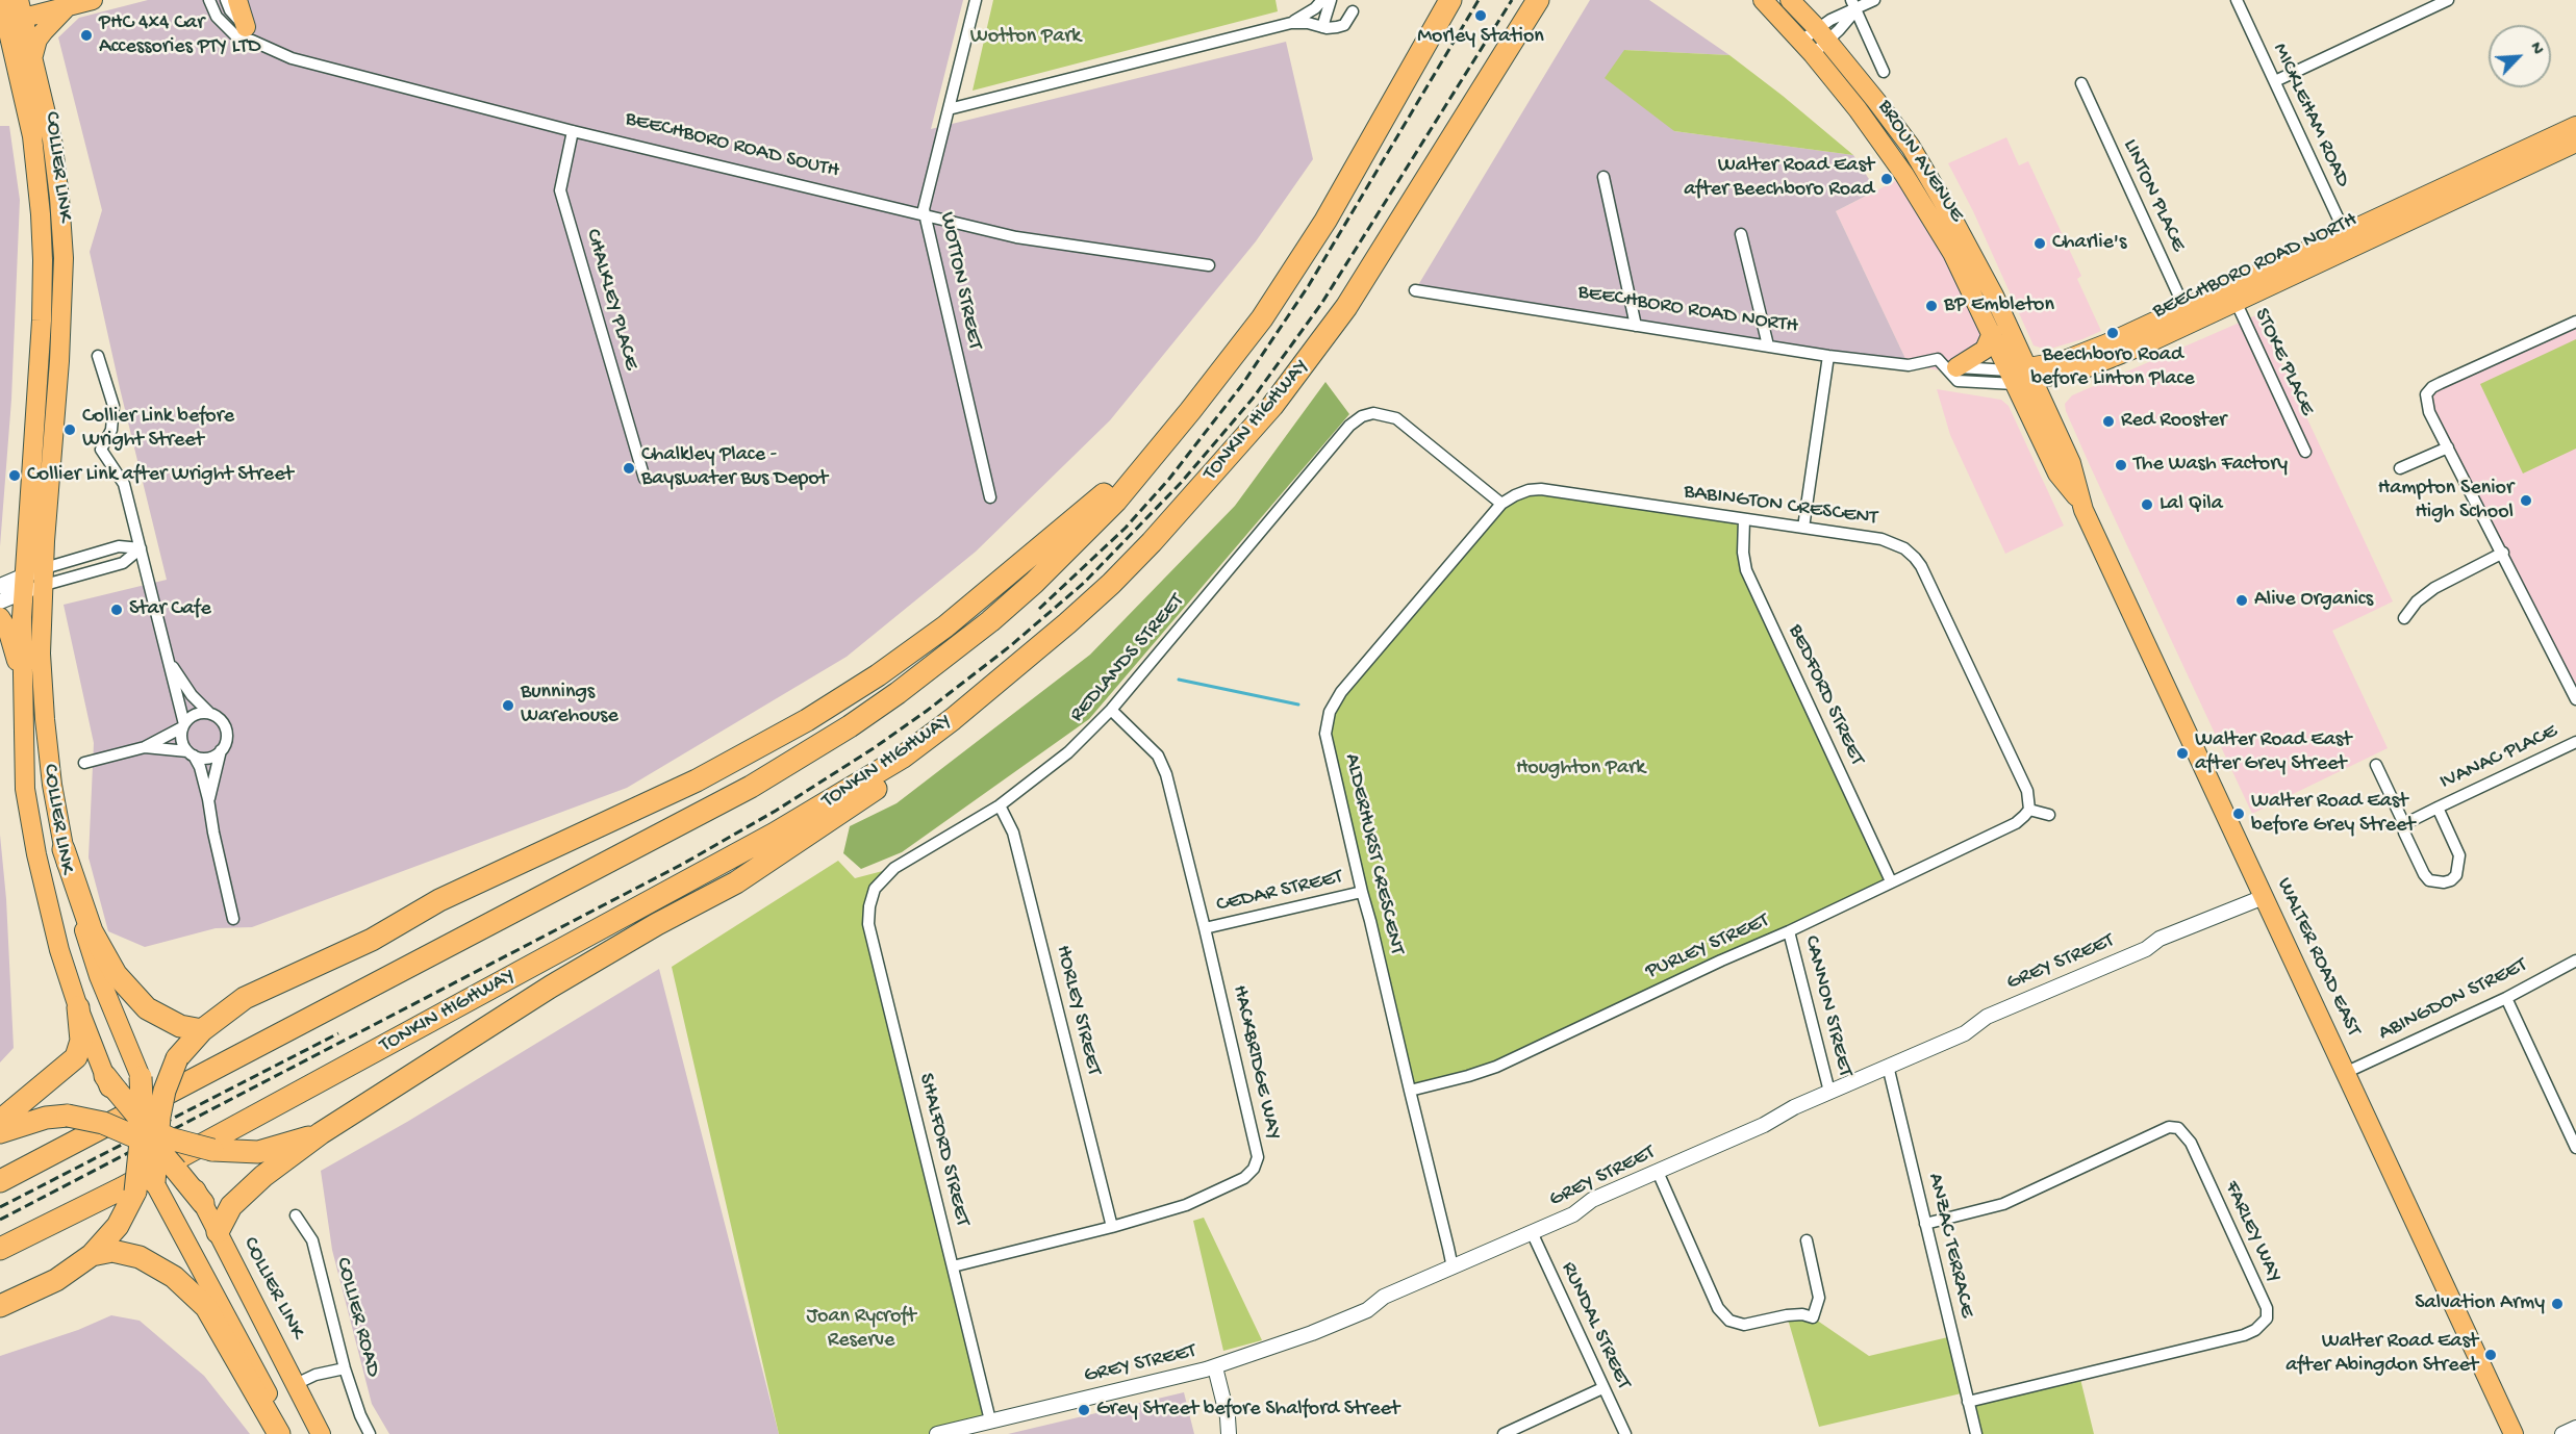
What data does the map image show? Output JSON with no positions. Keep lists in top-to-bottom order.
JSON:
{
  "streets": {
    "highway": ["TONKIN HIGHWAY"],
    "main road": [
      "BROUN AVENUE",
      "COLLIER LINK",
      "BEECHBORO ROAD NORTH",
      "WALTER ROAD EAST"
    ],
    "street": [
      "MICKLEHAM ROAD",
      "BEECHBORO ROAD SOUTH",
      "LINTON PLACE",
      "WOTTON STREET",
      "CHALKLEY PLACE",
      "STOKE PLACE",
      "BABINGTON CRESCENT",
      "REDLANDS STREET",
      "BEDFORD STREET",
      "IVANAC PLACE",
      "ALDERHURST CRESCENT",
      "CEDAR STREET",
      "PURLEY STREET",
      "GREY STREET",
      "ABINGDON STREET",
      "CANNON STREET",
      "HORLEY STREET",
      "HACKBRIDGE WAY",
      "SHALFORD STREET",
      "FARLEY WAY",
      "ANZAC TERRACE",
      "COLLIER ROAD",
      "RUNDAL STREET"
    ]
  },
  "crossings": [
    ["MICKLEHAM ROAD", "BEECHBORO ROAD NORTH"],
    ["BEECHBORO ROAD SOUTH", "WOTTON STREET"],
    ["BEECHBORO ROAD SOUTH", "CHALKLEY PLACE"],
    ["BROUN AVENUE", "BEECHBORO ROAD NORTH"],
    ["BROUN AVENUE", "WALTER ROAD EAST"],
    ["LINTON PLACE", "BEECHBORO ROAD NORTH"],
    ["BEECHBORO ROAD NORTH", "STOKE PLACE"],
    ["BEECHBORO ROAD NORTH", "WALTER ROAD EAST"],
    ["BABINGTON CRESCENT", "REDLANDS STREET"],
    ["BABINGTON CRESCENT", "BEDFORD STREET"],
    ["BABINGTON CRESCENT", "ALDERHURST CRESCENT"],
    ["BABINGTON CRESCENT", "PURLEY STREET"],
    ["REDLANDS STREET", "ALDERHURST CRESCENT"],
    ["REDLANDS STREET", "HORLEY STREET"],
    ["REDLANDS STREET", "HACKBRIDGE WAY"],
    ["REDLANDS STREET", "SHALFORD STREET"],
    ["BEDFORD STREET", "PURLEY STREET"],
    ["ALDERHURST CRESCENT", "CEDAR STREET"],
    ["ALDERHURST CRESCENT", "PURLEY STREET"],
    ["ALDERHURST CRESCENT", "GREY STREET"],
    ["CEDAR STREET", "HACKBRIDGE WAY"],
    ["PURLEY STREET", "CANNON STREET"],
    ["WALTER ROAD EAST", "GREY STREET"],
    ["WALTER ROAD EAST", "ABINGDON STREET"],
    ["GREY STREET", "CANNON STREET"],
    ["GREY STREET", "SHALFORD STREET"],
    ["GREY STREET", "ANZAC TERRACE"],
    ["GREY STREET", "RUNDAL STREET"],
    ["HORLEY STREET", "HACKBRIDGE WAY"],
    ["HACKBRIDGE WAY", "SHALFORD STREET"],
    ["FARLEY WAY", "ANZAC TERRACE"]
  ],
  "parks": ["Wotton Park", "Houghton Park", "Joan Rycroft Reserve"],
  "places": [
    "Morley Station",
    "PHC 4x4 Car Accessories PTY LTD",
    "Walter Road East after Beechboro Road",
    "Charlie's",
    "BP Embleton",
    "Beechboro Road before Linton Place",
    "Red Rooster",
    "Collier Link before Wright Street",
    "The Wash Factory",
    "Chalkley Place - Bayswater Bus Depot",
    "Collier Link after Wright Street",
    "Hampton Senior High School",
    "Lal Qila",
    "Alive Organics",
    "Star Cafe",
    "Bunnings Warehouse",
    "Walter Road East after Grey Street",
    "Walter Road East before Grey Street",
    "Salvation Army",
    "Walter Road East after Abingdon Street",
    "Grey Street before Shalford Street"
  ],
  "north": "top right"
}
